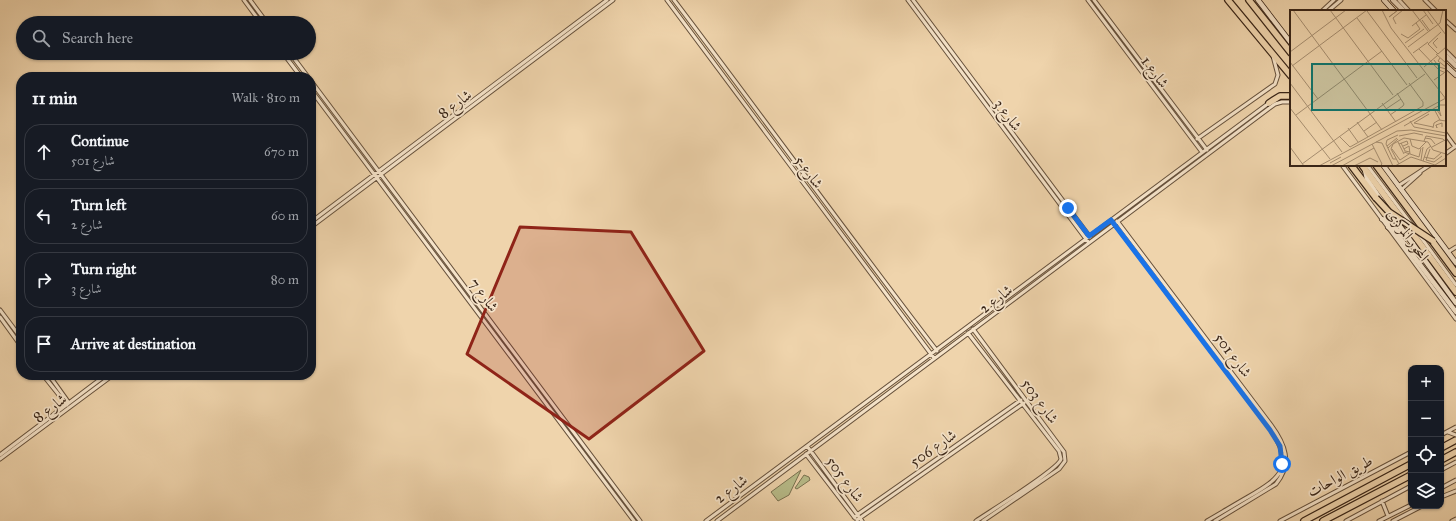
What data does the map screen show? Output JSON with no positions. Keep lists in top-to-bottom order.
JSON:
{
  "streets": {
    "highway": ["المحور المركزى", "طريق الواحات"],
    "street": [
      "شارع 1",
      "شارع 8",
      "شارع 3",
      "شارع 5",
      "شارع 7",
      "شارع 2",
      "شارع 501",
      "شارع 503",
      "شارع 506",
      "شارع 505"
    ]
  },
  "crossings": [
    ["شارع 1", "شارع 2"],
    ["شارع 8", "شارع 7"],
    ["شارع 3", "شارع 2"],
    ["شارع 5", "شارع 2"],
    ["شارع 2", "شارع 501"],
    ["شارع 2", "شارع 503"],
    ["شارع 2", "شارع 505"],
    ["شارع 503", "شارع 506"],
    ["شارع 506", "شارع 505"]
  ],
  "page": {
    "search": "Search here",
    "heading": ["11 min", "Walk · 810 m"],
    "list": [
      ["Continue", "شارع 501", "670 m"],
      ["Turn left", "شارع 2", "60 m"],
      ["Turn right", "شارع 3", "80 m"],
      "Arrive at destination"
    ],
    "map_buttons": ["+", "−"]
  }
}
